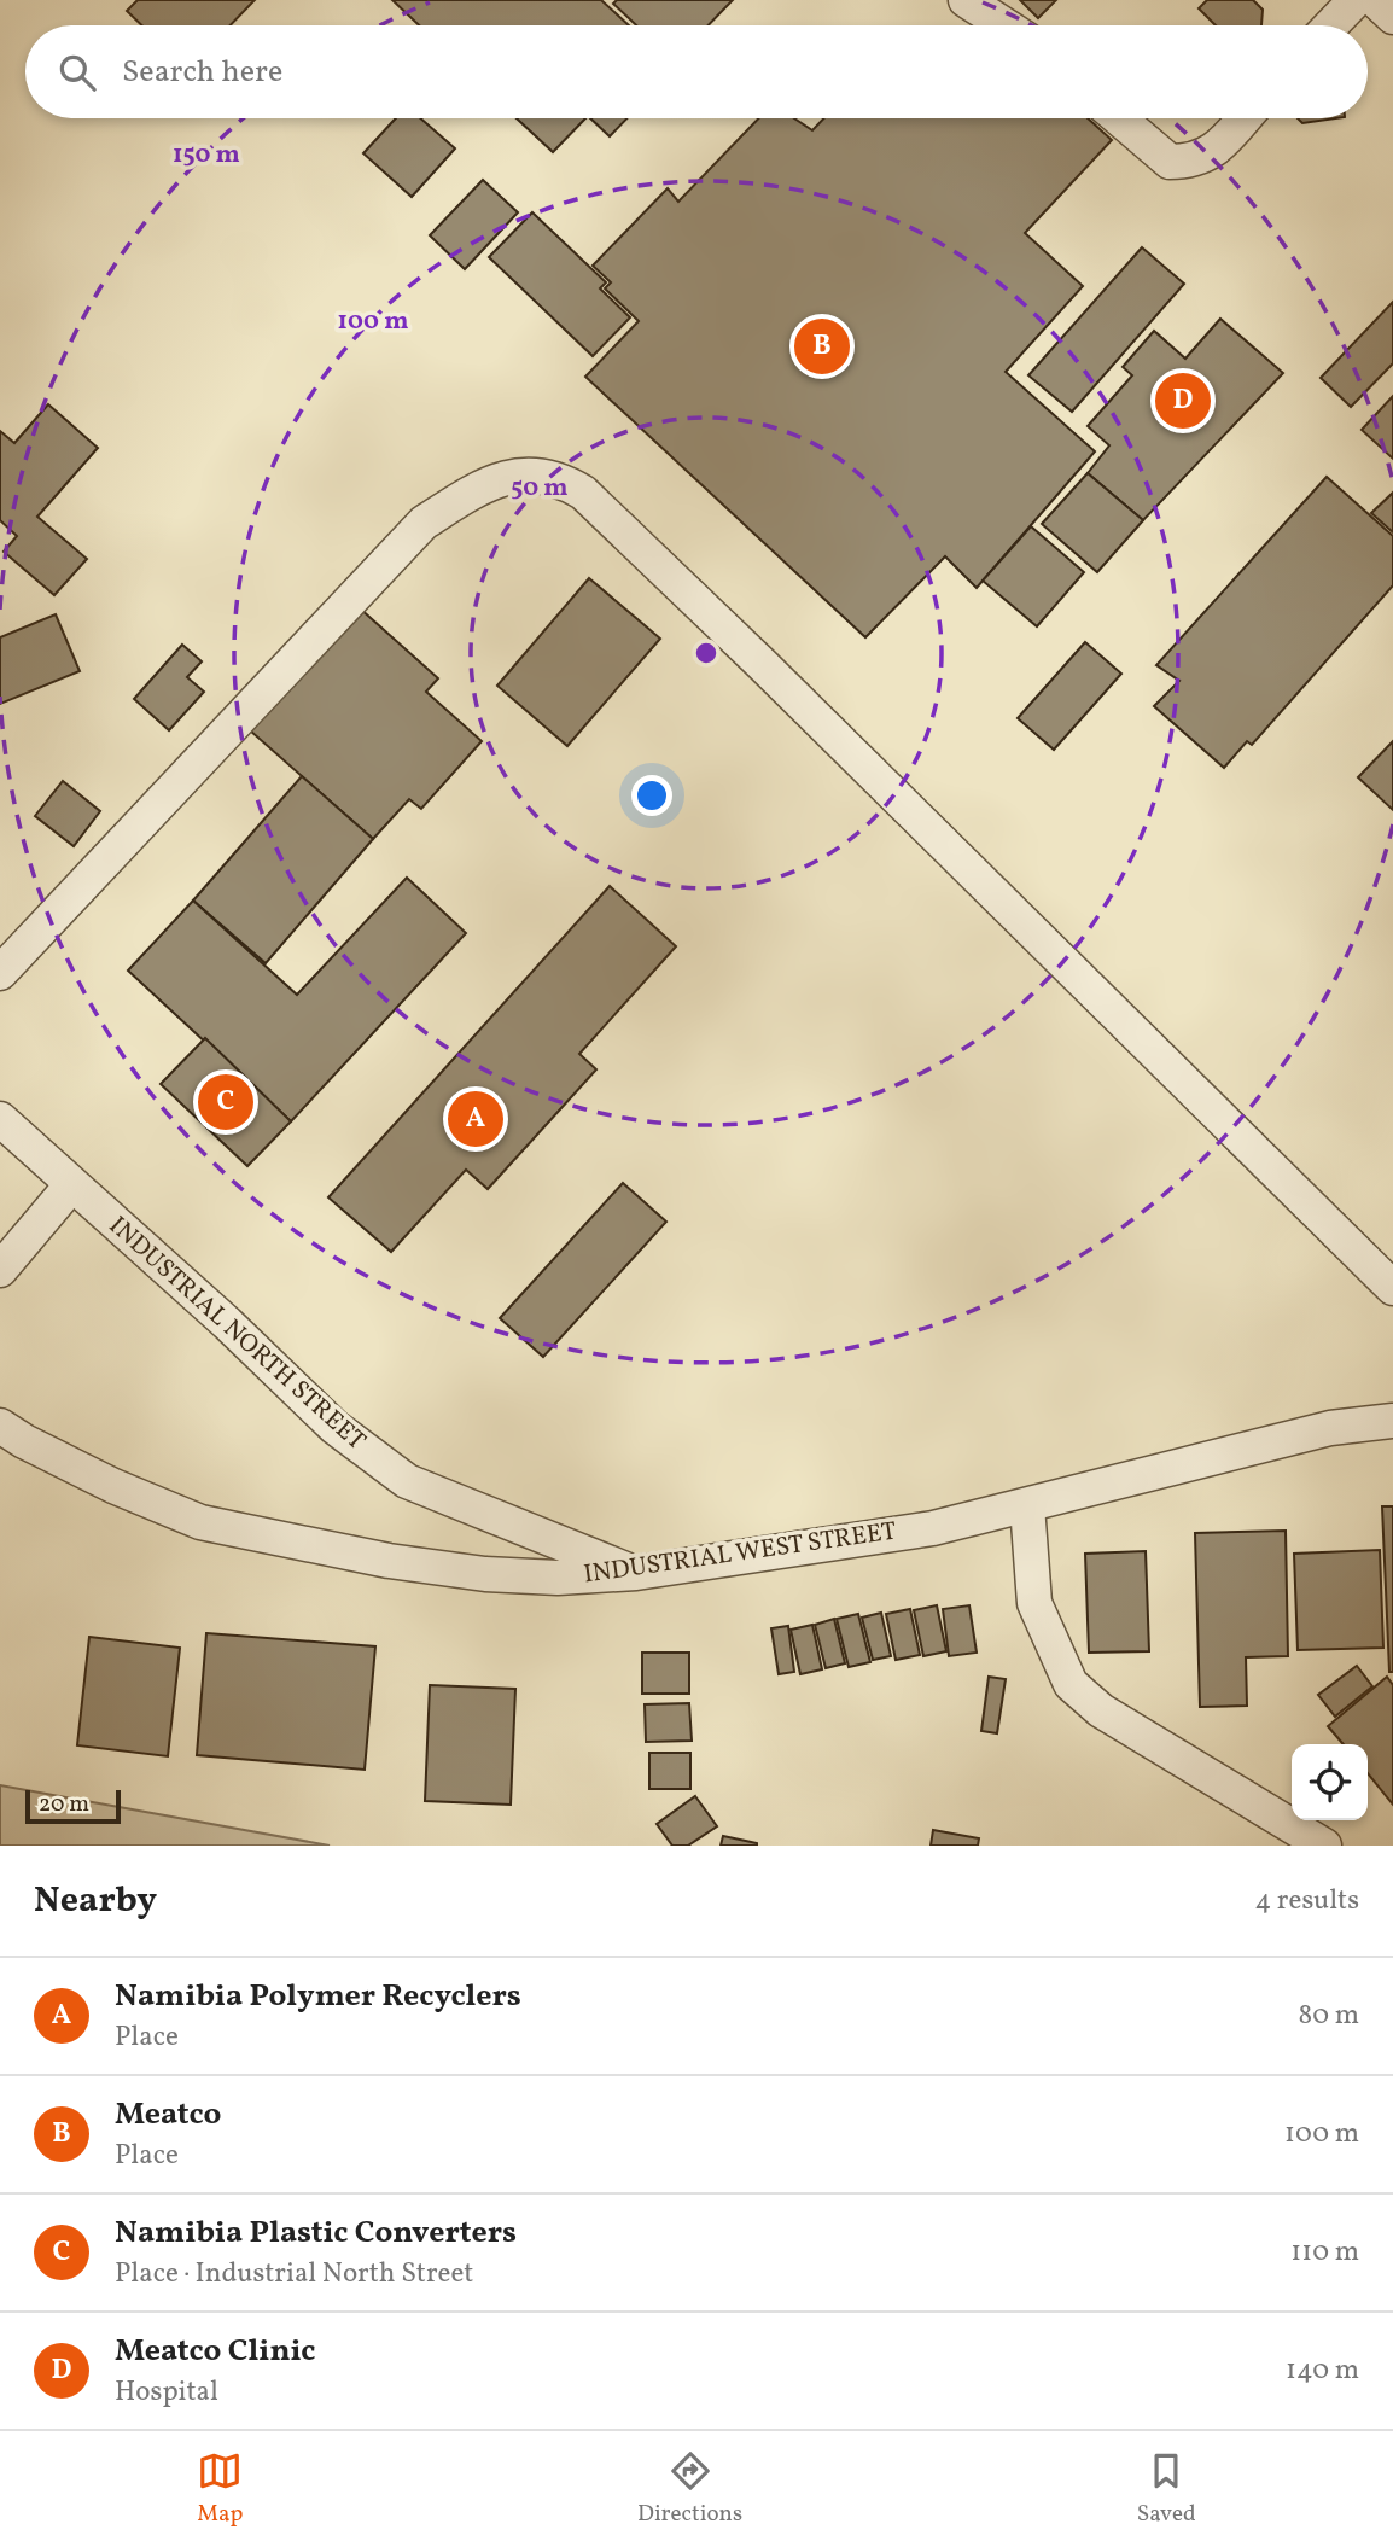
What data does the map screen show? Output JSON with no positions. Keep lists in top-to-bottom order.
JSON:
{
  "streets": {
    "street": ["INDUSTRIAL NORTH STREET", "INDUSTRIAL WEST STREET"]
  },
  "crossings": [
    ["INDUSTRIAL NORTH STREET", "INDUSTRIAL WEST STREET"]
  ],
  "scale_bar": "20 m",
  "page": {
    "search": "Search here",
    "pins": [
      "B",
      "D",
      "C",
      "A"
    ],
    "scale": "20 m",
    "heading": ["Nearby", "4 results"],
    "list": [
      {
        "mark": "A",
        "name": "Namibia Polymer Recyclers",
        "note": "Place",
        "value": "80 m"
      },
      {
        "mark": "B",
        "name": "Meatco",
        "note": "Place",
        "value": "100 m"
      },
      {
        "mark": "C",
        "name": "Namibia Plastic Converters",
        "note": "Place · Industrial North Street",
        "value": "110 m"
      },
      {
        "mark": "D",
        "name": "Meatco Clinic",
        "note": "Hospital",
        "value": "140 m"
      }
    ],
    "nav": ["Map", "Directions", "Saved"]
  },
  "rings": ["150 m", "100 m", "50 m"]
}
